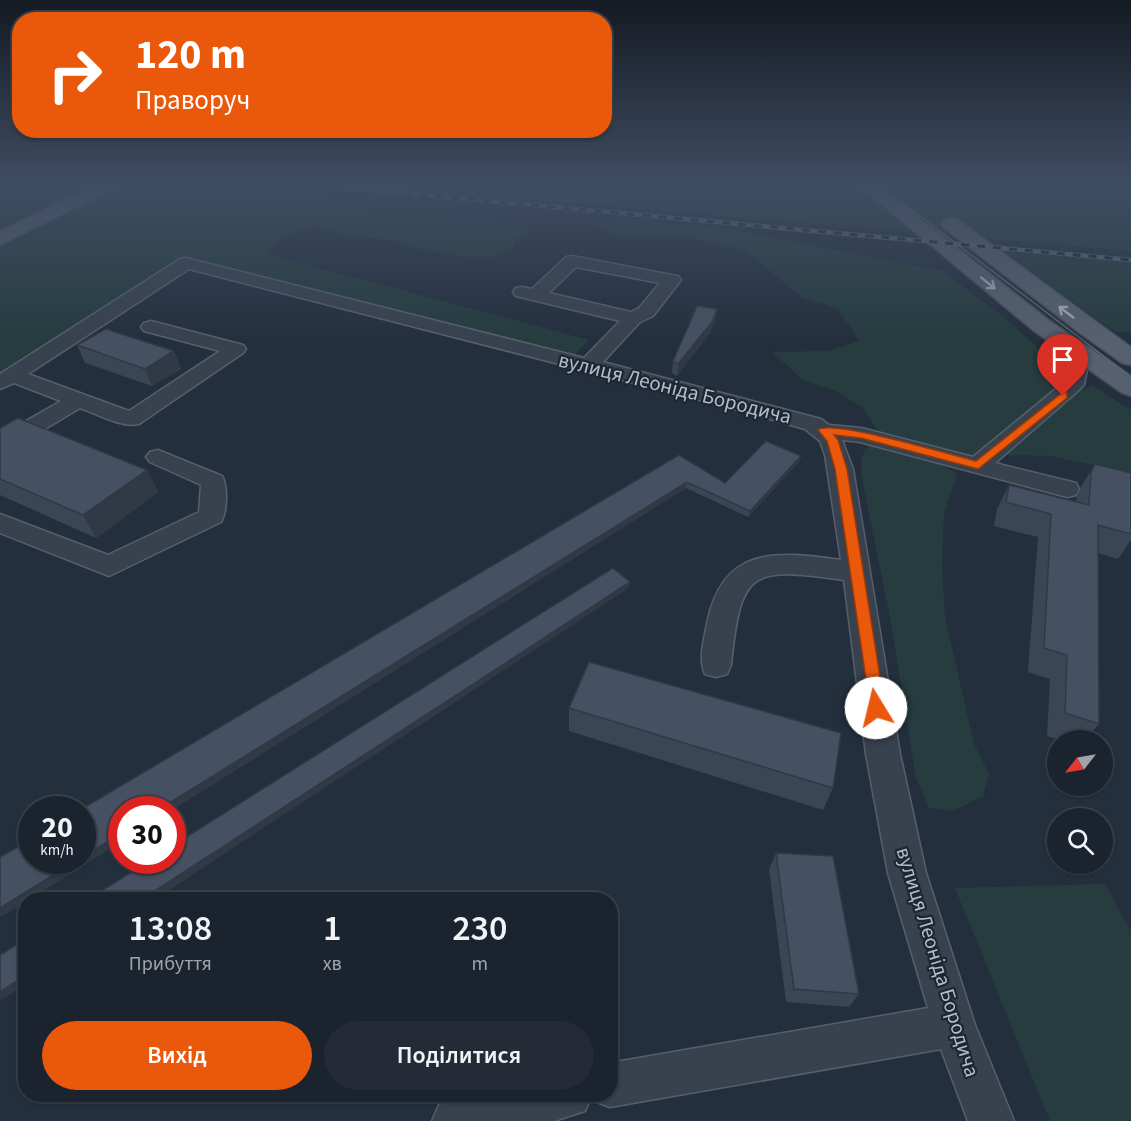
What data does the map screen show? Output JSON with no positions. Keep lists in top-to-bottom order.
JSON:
{
  "streets": {
    "street": ["вулиця Леоніда Бородича"]
  },
  "north": "bottom left",
  "page": {
    "turn": ["120 m", "Праворуч"],
    "speed": "20 km/h",
    "limit": "30",
    "eta": [
      "13:08",
      "Прибуття",
      "1",
      "хв",
      "230",
      "m"
    ],
    "buttons": ["Вихід", "Поділитися"]
  }
}
